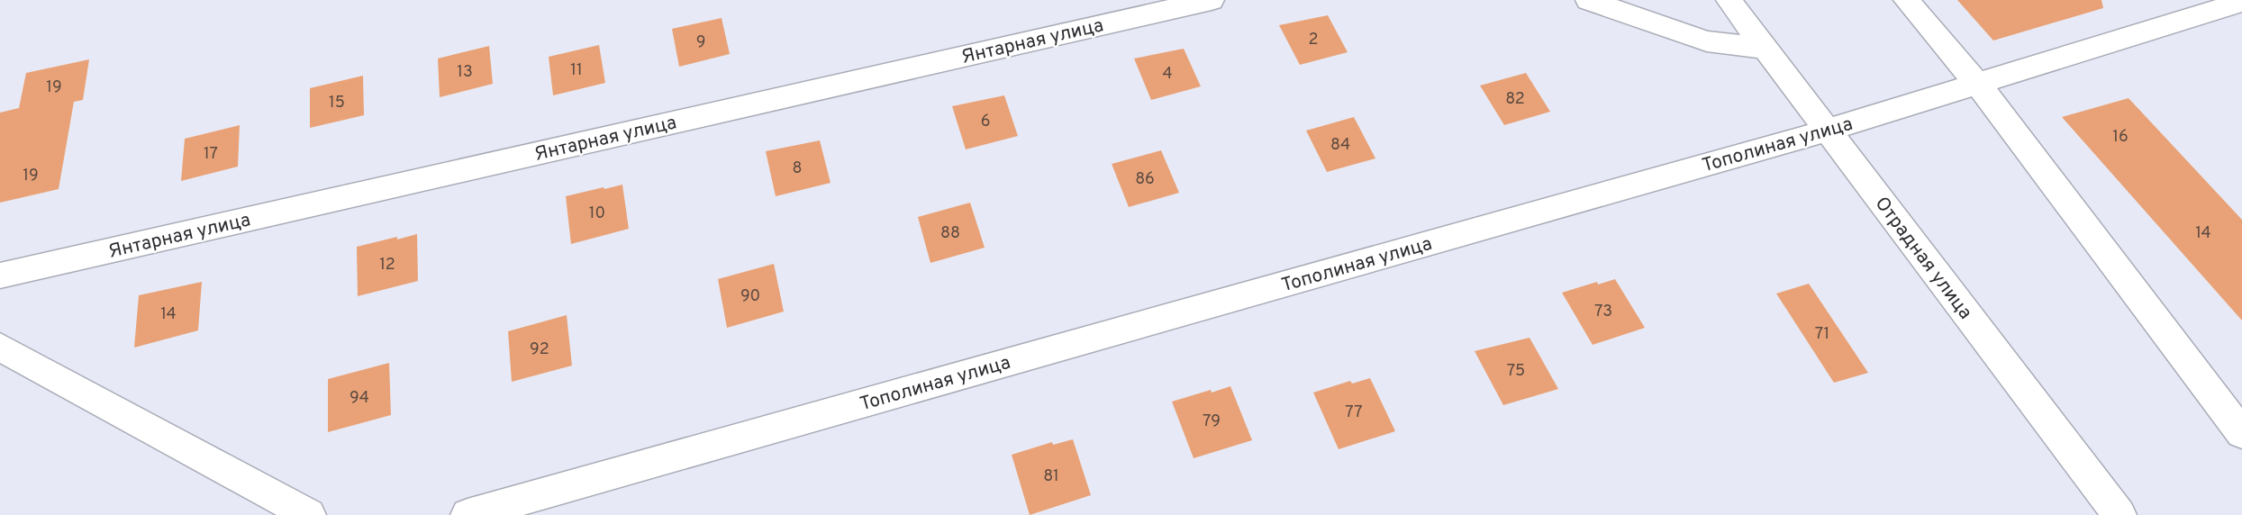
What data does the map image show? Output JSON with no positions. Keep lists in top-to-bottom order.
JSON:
{
  "streets": {
    "street": ["Янтарная улица", "Тополиная улица", "Отрадная улица"]
  },
  "crossings": [
    ["Тополиная улица", "Отрадная улица"]
  ],
  "house_numbers": [
    "2",
    "9",
    "11",
    "13",
    "4",
    "19",
    "82",
    "15",
    "6",
    "16",
    "84",
    "17",
    "8",
    "19",
    "86",
    "10",
    "88",
    "14",
    "12",
    "90",
    "73",
    "14",
    "71",
    "92",
    "75",
    "94",
    "77",
    "79",
    "81"
  ]
}
